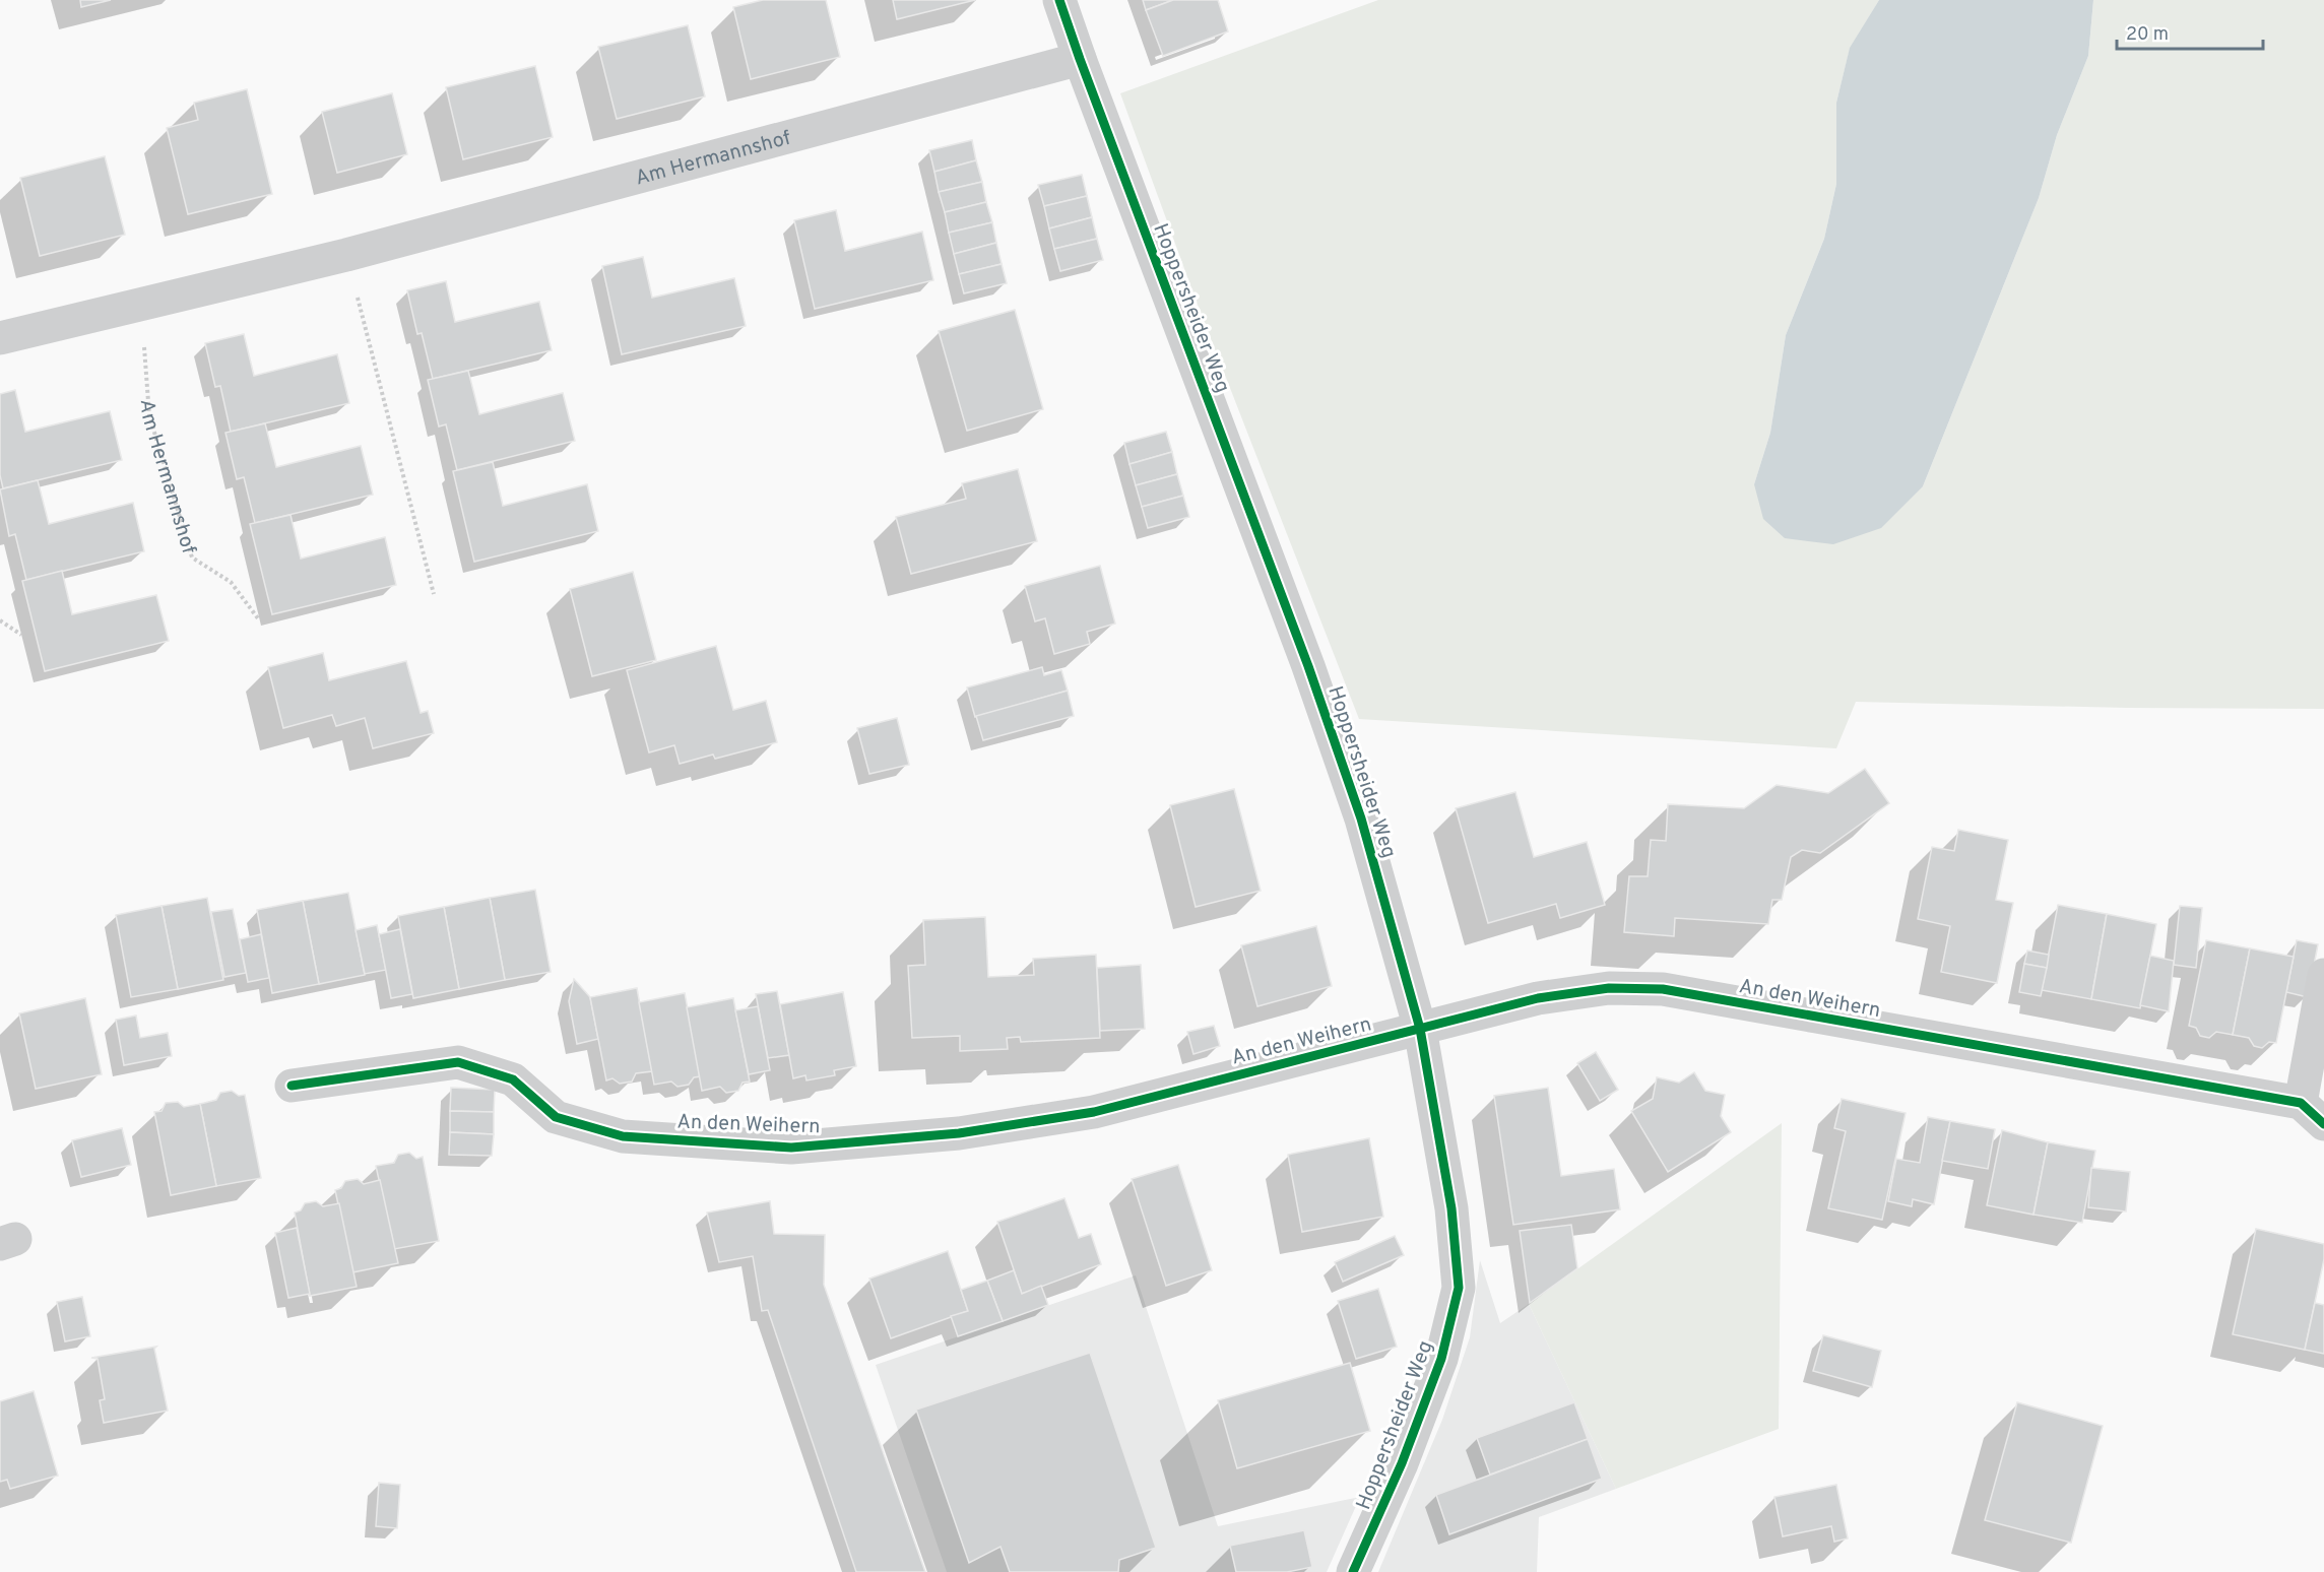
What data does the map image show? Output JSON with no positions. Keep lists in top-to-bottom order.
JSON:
{
  "streets": {
    "street": ["Am Hermannshof", "Hoppersheider Weg", "An den Weihern"]
  },
  "crossings": [
    ["Am Hermannshof", "Hoppersheider Weg"],
    ["Hoppersheider Weg", "An den Weihern"]
  ],
  "scale_bar": "20 m"
}
